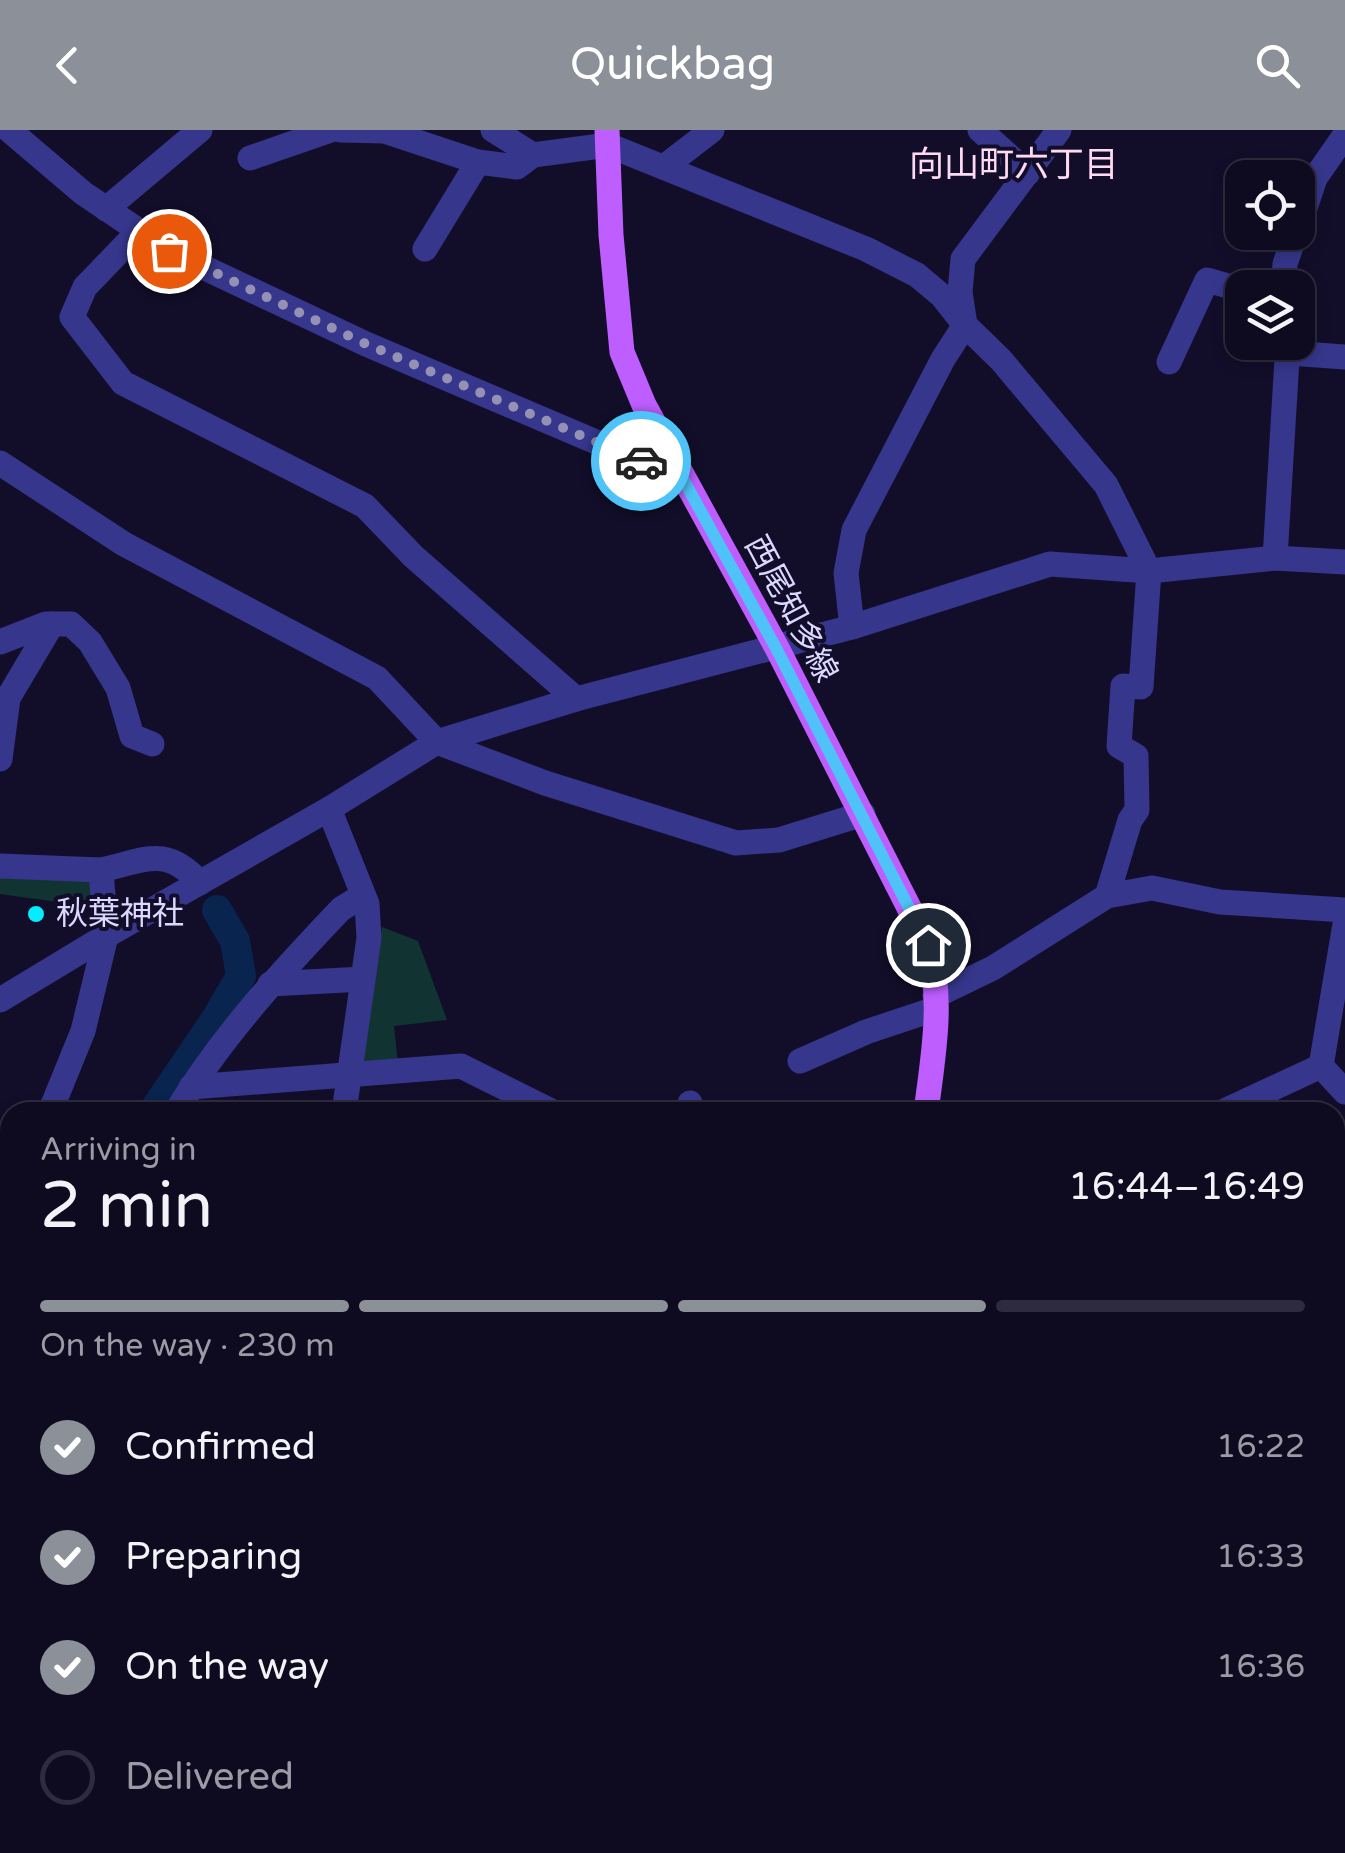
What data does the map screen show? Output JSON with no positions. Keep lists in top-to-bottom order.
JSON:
{
  "streets": {
    "main road": ["西尾知多線"]
  },
  "districts": ["向山町六丁目"],
  "places": ["秋葉神社"],
  "page": {
    "header": "Quickbag",
    "heading": ["2 min", "Arriving in", "16:44–16:49"],
    "bar": "On the way · 230 m",
    "list": [
      ["Confirmed", "16:22"],
      ["Preparing", "16:33"],
      ["On the way", "16:36"],
      "Delivered"
    ]
  }
}
